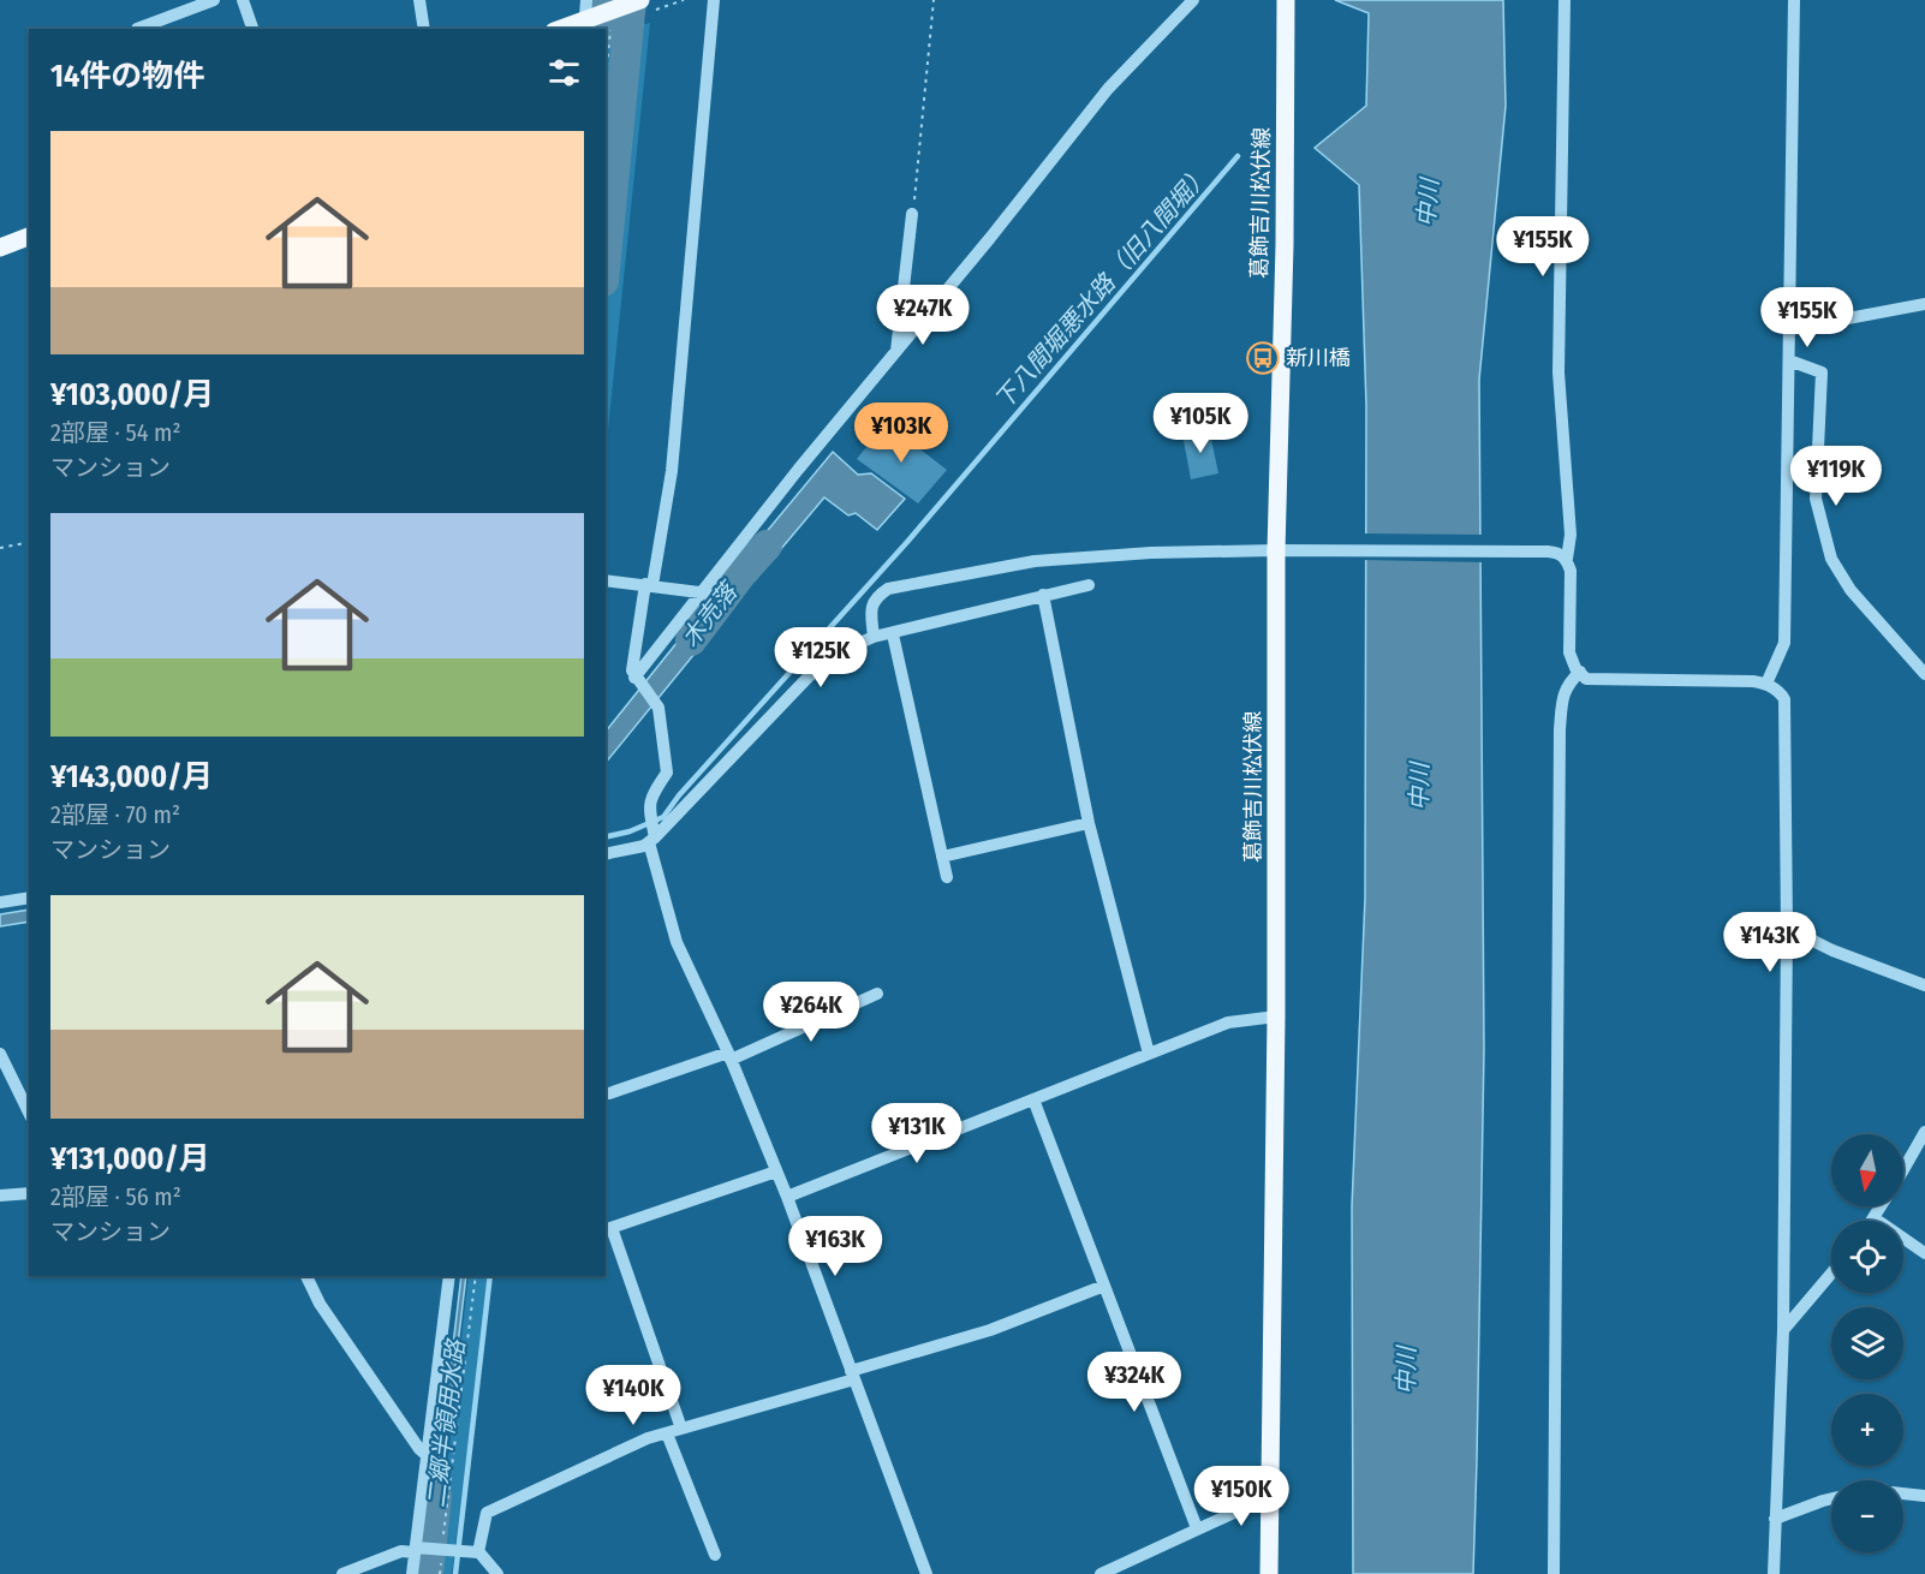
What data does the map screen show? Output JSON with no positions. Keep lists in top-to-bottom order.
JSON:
{
  "streets": {
    "main road": ["葛飾吉川松伏線"]
  },
  "water": [
    "中川",
    "下八間堀悪水路（旧八間堀）",
    "木売落",
    "二郷半領用水路"
  ],
  "places": {
    "bus stop": ["新川橋"]
  },
  "north": "bottom",
  "page": {
    "heading": "14件の物件",
    "list": [
      {
        "name": "¥103,000/月",
        "note": "2部屋 · 54 m² · マンション"
      },
      {
        "name": "¥143,000/月",
        "note": "2部屋 · 70 m² · マンション"
      },
      {
        "name": "¥131,000/月",
        "note": "2部屋 · 56 m² · マンション"
      }
    ],
    "price": [
      "¥155K",
      "¥247K",
      "¥155K",
      "¥105K",
      "¥103K",
      "¥119K",
      "¥125K",
      "¥143K",
      "¥264K",
      "¥131K",
      "¥163K",
      "¥324K",
      "¥140K",
      "¥150K"
    ],
    "map_buttons": ["+", "−"]
  }
}
